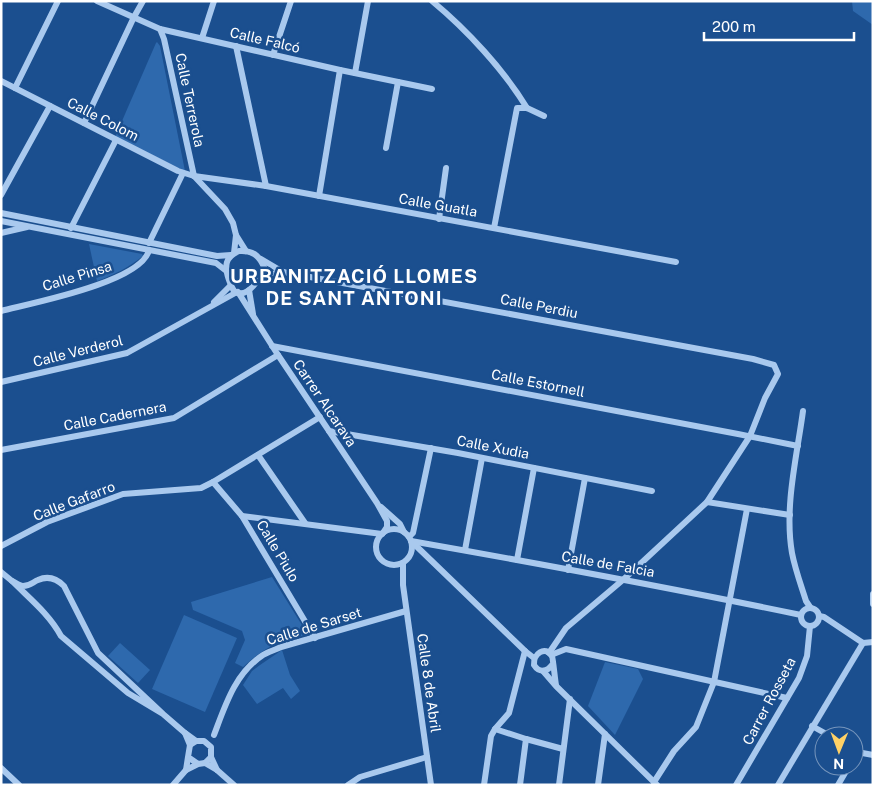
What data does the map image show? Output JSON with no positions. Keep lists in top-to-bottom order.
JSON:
{
  "streets": {
    "street": [
      "Calle Falcó",
      "Calle Terrerola",
      "Calle Colom",
      "Calle Guatla",
      "Calle Pinsa",
      "Calle Perdiu",
      "Calle Verderol",
      "Calle Estornell",
      "Carrer Alcarava",
      "Calle Cadernera",
      "Calle Xudia",
      "Calle Gafarro",
      "Calle Piulo",
      "Calle de Falcia",
      "Calle de Sarset",
      "Calle 8 de Abril",
      "Carrer Rosseta"
    ]
  },
  "crossings": [
    ["Calle Falcó", "Calle Terrerola"],
    ["Calle Terrerola", "Calle Colom"],
    ["Calle Terrerola", "Calle Guatla"],
    ["Calle Colom", "Calle Guatla"],
    ["Calle Colom", "Calle Pinsa"],
    ["Calle Perdiu", "Calle Verderol"],
    ["Calle Perdiu", "Calle Estornell"],
    ["Calle Perdiu", "Carrer Alcarava"],
    ["Calle Verderol", "Carrer Alcarava"],
    ["Calle Estornell", "Carrer Alcarava"],
    ["Carrer Alcarava", "Calle Cadernera"],
    ["Carrer Alcarava", "Calle Xudia"],
    ["Carrer Alcarava", "Calle Gafarro"],
    ["Carrer Alcarava", "Calle de Falcia"],
    ["Carrer Alcarava", "Calle 8 de Abril"],
    ["Calle Gafarro", "Calle Piulo"],
    ["Calle Piulo", "Calle de Sarset"],
    ["Calle de Falcia", "Calle 8 de Abril"],
    ["Calle de Falcia", "Carrer Rosseta"],
    ["Calle de Sarset", "Calle 8 de Abril"]
  ],
  "districts": ["URBANITZACIÓ LLOMES DE SANT ANTONI"],
  "scale_bar": "200 m",
  "north": "bottom"
}
